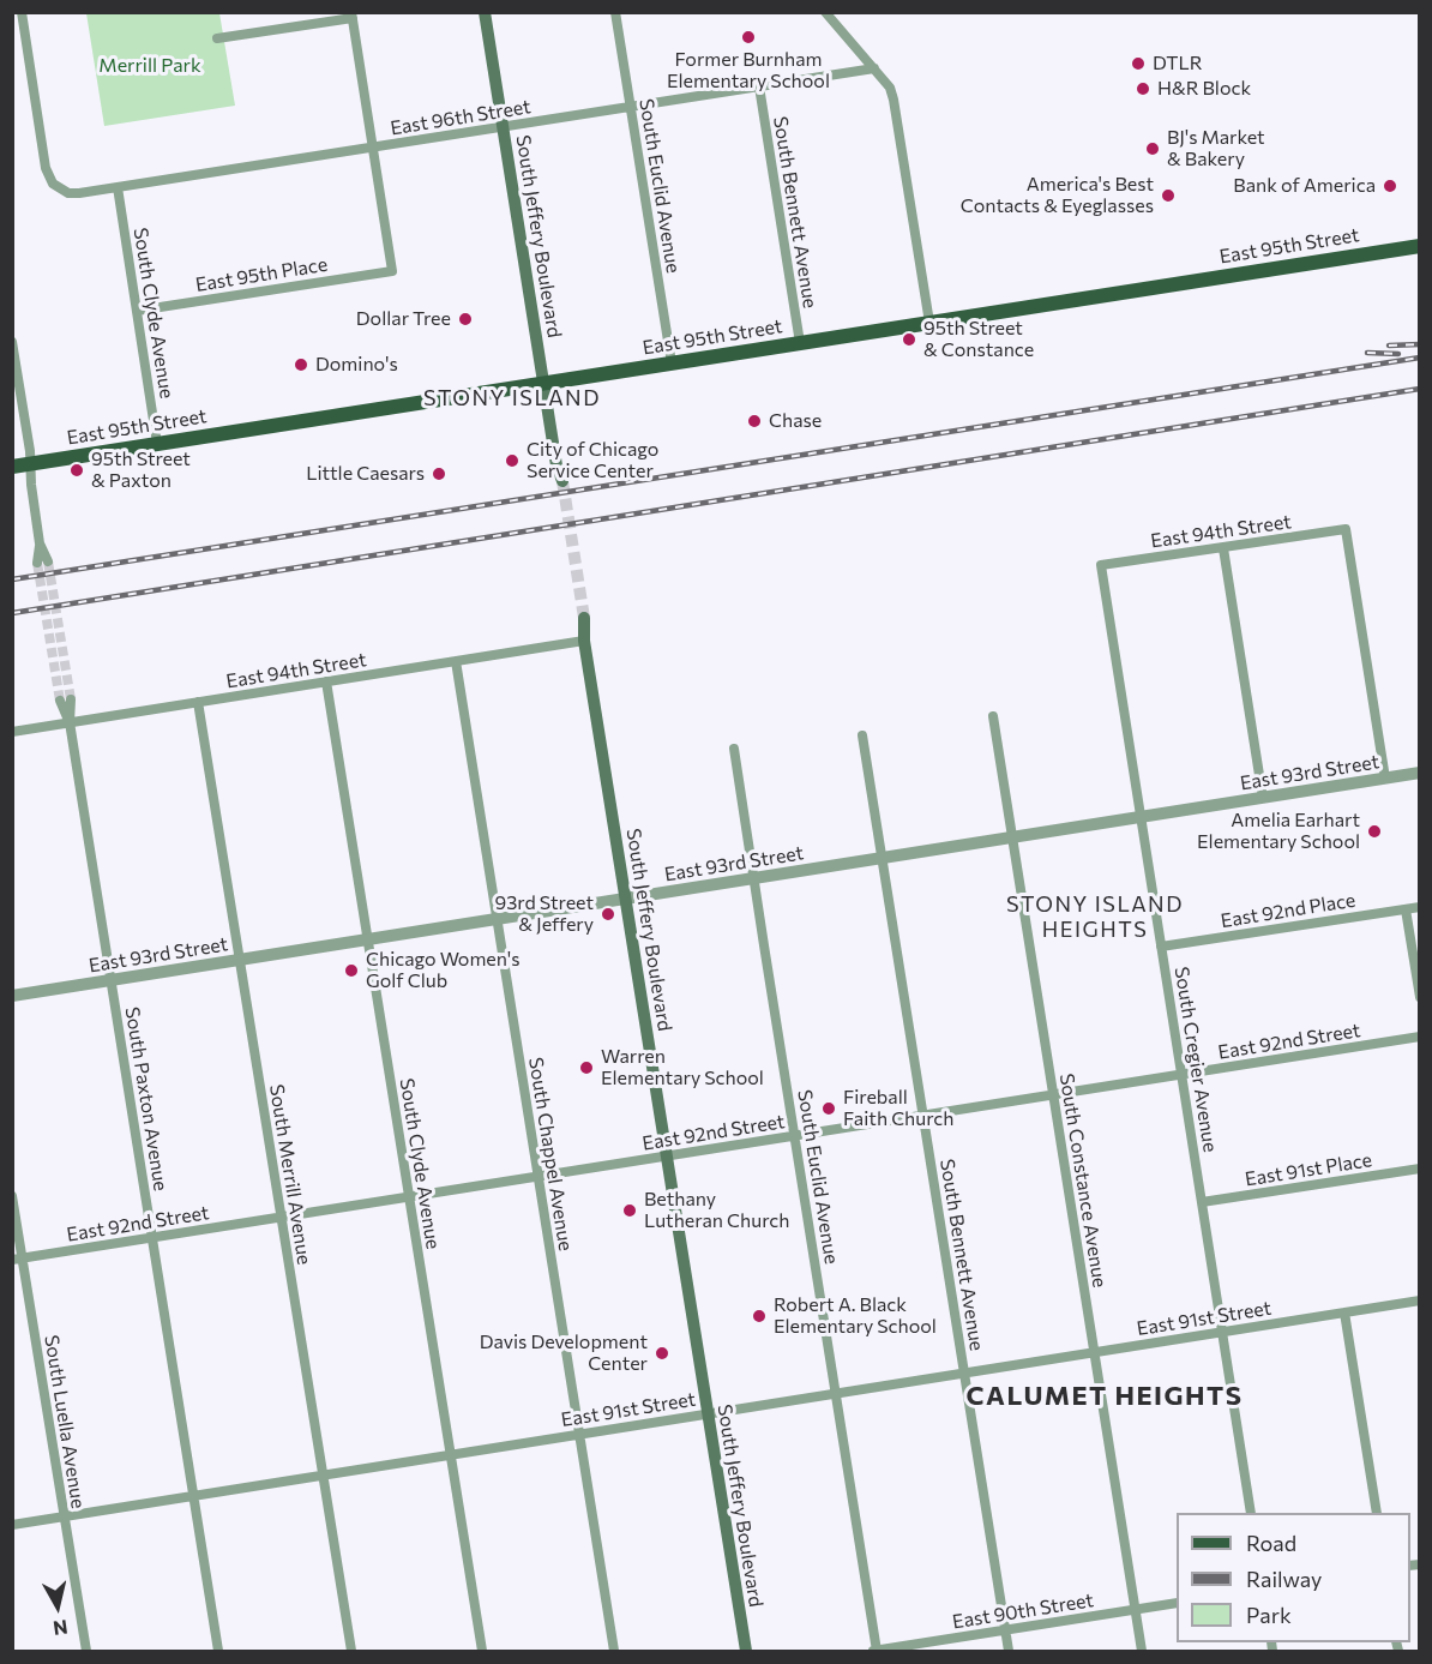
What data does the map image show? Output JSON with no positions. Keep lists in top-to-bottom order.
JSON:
{
  "streets": {
    "main road": ["South Jeffery Boulevard", "East 95th Street"],
    "street": [
      "East 96th Street",
      "South Euclid Avenue",
      "South Bennett Avenue",
      "East 95th Place",
      "South Clyde Avenue",
      "East 94th Street",
      "East 93rd Street",
      "East 92nd Place",
      "East 92nd Street",
      "South Cregier Avenue",
      "South Paxton Avenue",
      "South Chappel Avenue",
      "East 91st Place",
      "South Merrill Avenue",
      "South Constance Avenue",
      "East 91st Street",
      "South Luella Avenue",
      "East 90th Street"
    ]
  },
  "crossings": [
    ["East 96th Street", "South Euclid Avenue"],
    ["East 96th Street", "South Bennett Avenue"],
    ["East 96th Street", "South Jeffery Boulevard"],
    ["East 96th Street", "East 95th Place"],
    ["East 96th Street", "South Clyde Avenue"],
    ["South Euclid Avenue", "East 95th Street"],
    ["South Euclid Avenue", "East 93rd Street"],
    ["South Euclid Avenue", "East 92nd Street"],
    ["South Euclid Avenue", "East 91st Street"],
    ["South Euclid Avenue", "East 90th Street"],
    ["South Bennett Avenue", "East 95th Street"],
    ["South Bennett Avenue", "East 93rd Street"],
    ["South Bennett Avenue", "East 92nd Street"],
    ["South Bennett Avenue", "East 91st Street"],
    ["South Bennett Avenue", "East 90th Street"],
    ["South Jeffery Boulevard", "East 95th Street"],
    ["South Jeffery Boulevard", "East 94th Street"],
    ["South Jeffery Boulevard", "East 93rd Street"],
    ["South Jeffery Boulevard", "East 92nd Street"],
    ["South Jeffery Boulevard", "East 91st Street"],
    ["East 95th Street", "South Clyde Avenue"],
    ["East 95th Place", "South Clyde Avenue"],
    ["South Clyde Avenue", "East 94th Street"],
    ["South Clyde Avenue", "East 93rd Street"],
    ["South Clyde Avenue", "East 92nd Street"],
    ["South Clyde Avenue", "East 91st Street"],
    ["East 94th Street", "East 93rd Street"],
    ["East 94th Street", "South Cregier Avenue"],
    ["East 94th Street", "South Paxton Avenue"],
    ["East 94th Street", "South Chappel Avenue"],
    ["East 94th Street", "South Merrill Avenue"],
    ["East 93rd Street", "South Cregier Avenue"],
    ["East 93rd Street", "South Paxton Avenue"],
    ["East 93rd Street", "South Chappel Avenue"],
    ["East 93rd Street", "South Merrill Avenue"],
    ["East 93rd Street", "South Constance Avenue"],
    ["East 92nd Place", "South Cregier Avenue"],
    ["East 92nd Street", "South Cregier Avenue"],
    ["East 92nd Street", "South Paxton Avenue"],
    ["East 92nd Street", "South Chappel Avenue"],
    ["East 92nd Street", "South Merrill Avenue"],
    ["East 92nd Street", "South Constance Avenue"],
    ["East 92nd Street", "South Luella Avenue"],
    ["South Cregier Avenue", "East 91st Place"],
    ["South Cregier Avenue", "East 91st Street"],
    ["South Paxton Avenue", "East 91st Street"],
    ["South Chappel Avenue", "East 91st Street"],
    ["South Merrill Avenue", "East 91st Street"],
    ["South Constance Avenue", "East 91st Street"],
    ["South Constance Avenue", "East 90th Street"],
    ["East 91st Street", "South Luella Avenue"]
  ],
  "districts": ["STONY ISLAND", "STONY ISLAND HEIGHTS", "CALUMET HEIGHTS"],
  "parks": ["Merrill Park"],
  "places": [
    "Former Burnham Elementary School",
    "DTLR",
    "H&R Block",
    "BJ's Market & Bakery",
    "Bank of America",
    "America's Best Contacts & Eyeglasses",
    "Dollar Tree",
    "95th Street & Constance",
    "Domino's",
    "Chase",
    "City of Chicago Service Center",
    "95th Street & Paxton",
    "Little Caesars",
    "Amelia Earhart Elementary School",
    "93rd Street & Jeffery",
    "Chicago Women's Golf Club",
    "Warren Elementary School",
    "Fireball Faith Church",
    "Bethany Lutheran Church",
    "Robert A. Black Elementary School",
    "Davis Development Center"
  ],
  "legend": ["Road", "Railway", "Park"],
  "north": "bottom"
}
